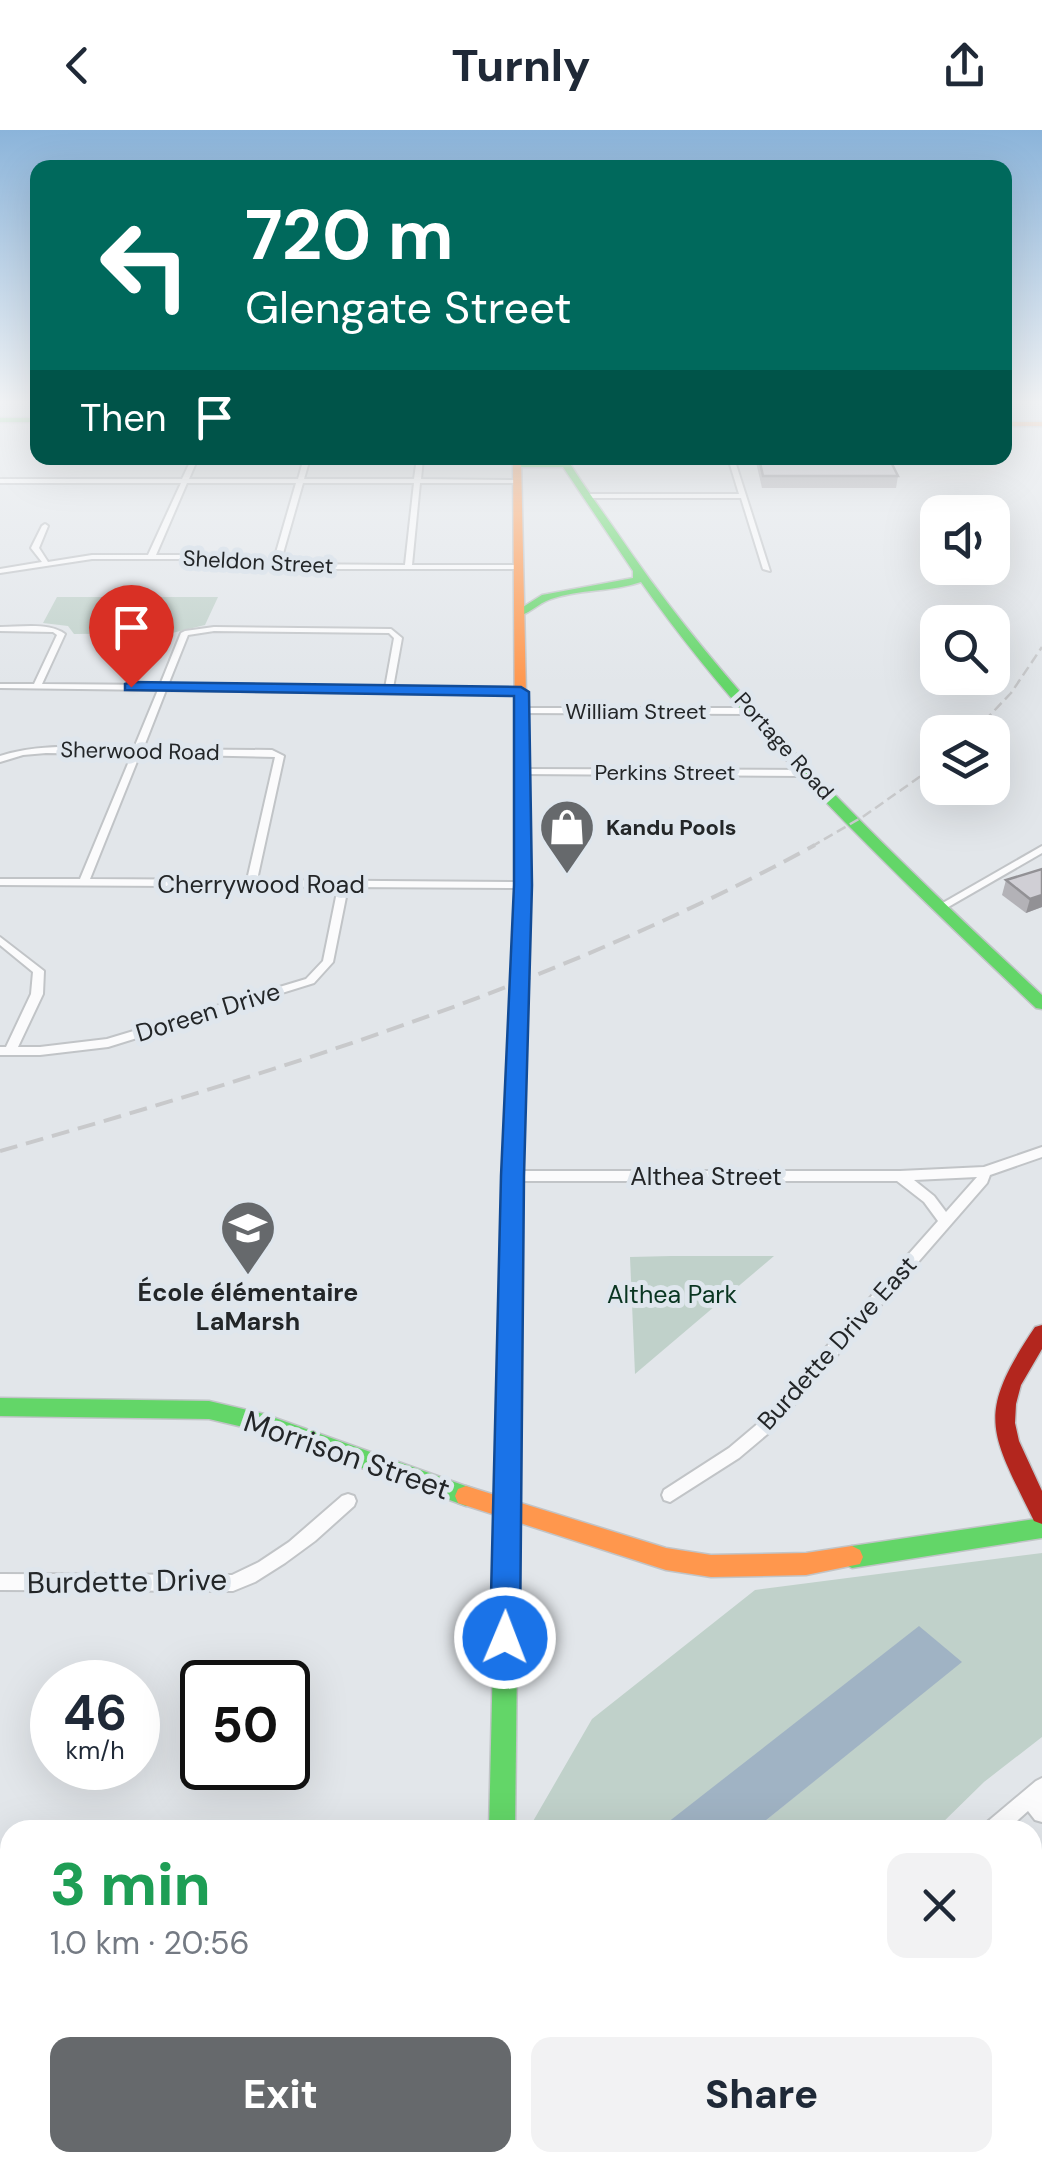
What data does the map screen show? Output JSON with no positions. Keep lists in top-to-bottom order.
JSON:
{
  "streets": {
    "main road": ["Portage Road", "Morrison Street"],
    "street": [
      "Sheldon Street",
      "William Street",
      "Sherwood Road",
      "Perkins Street",
      "Cherrywood Road",
      "Doreen Drive",
      "Althea Street",
      "Burdette Drive East",
      "Burdette Drive"
    ]
  },
  "crossings": [
    ["William Street", "Portage Road"],
    ["Portage Road", "Perkins Street"],
    ["Sherwood Road", "Cherrywood Road"],
    ["Cherrywood Road", "Doreen Drive"],
    ["Althea Street", "Burdette Drive East"]
  ],
  "parks": ["Althea Park"],
  "places": {
    "shop": ["Kandu Pools"],
    "school or university": ["École élémentaire LaMarsh"]
  },
  "page": {
    "header": "Turnly",
    "turn": ["720 m", "Glengate Street"],
    "then": "Then",
    "speed": "46 km/h",
    "limit": "50",
    "heading": ["3 min", "1.0 km · 20:56"],
    "buttons": ["Exit", "Share"]
  }
}
